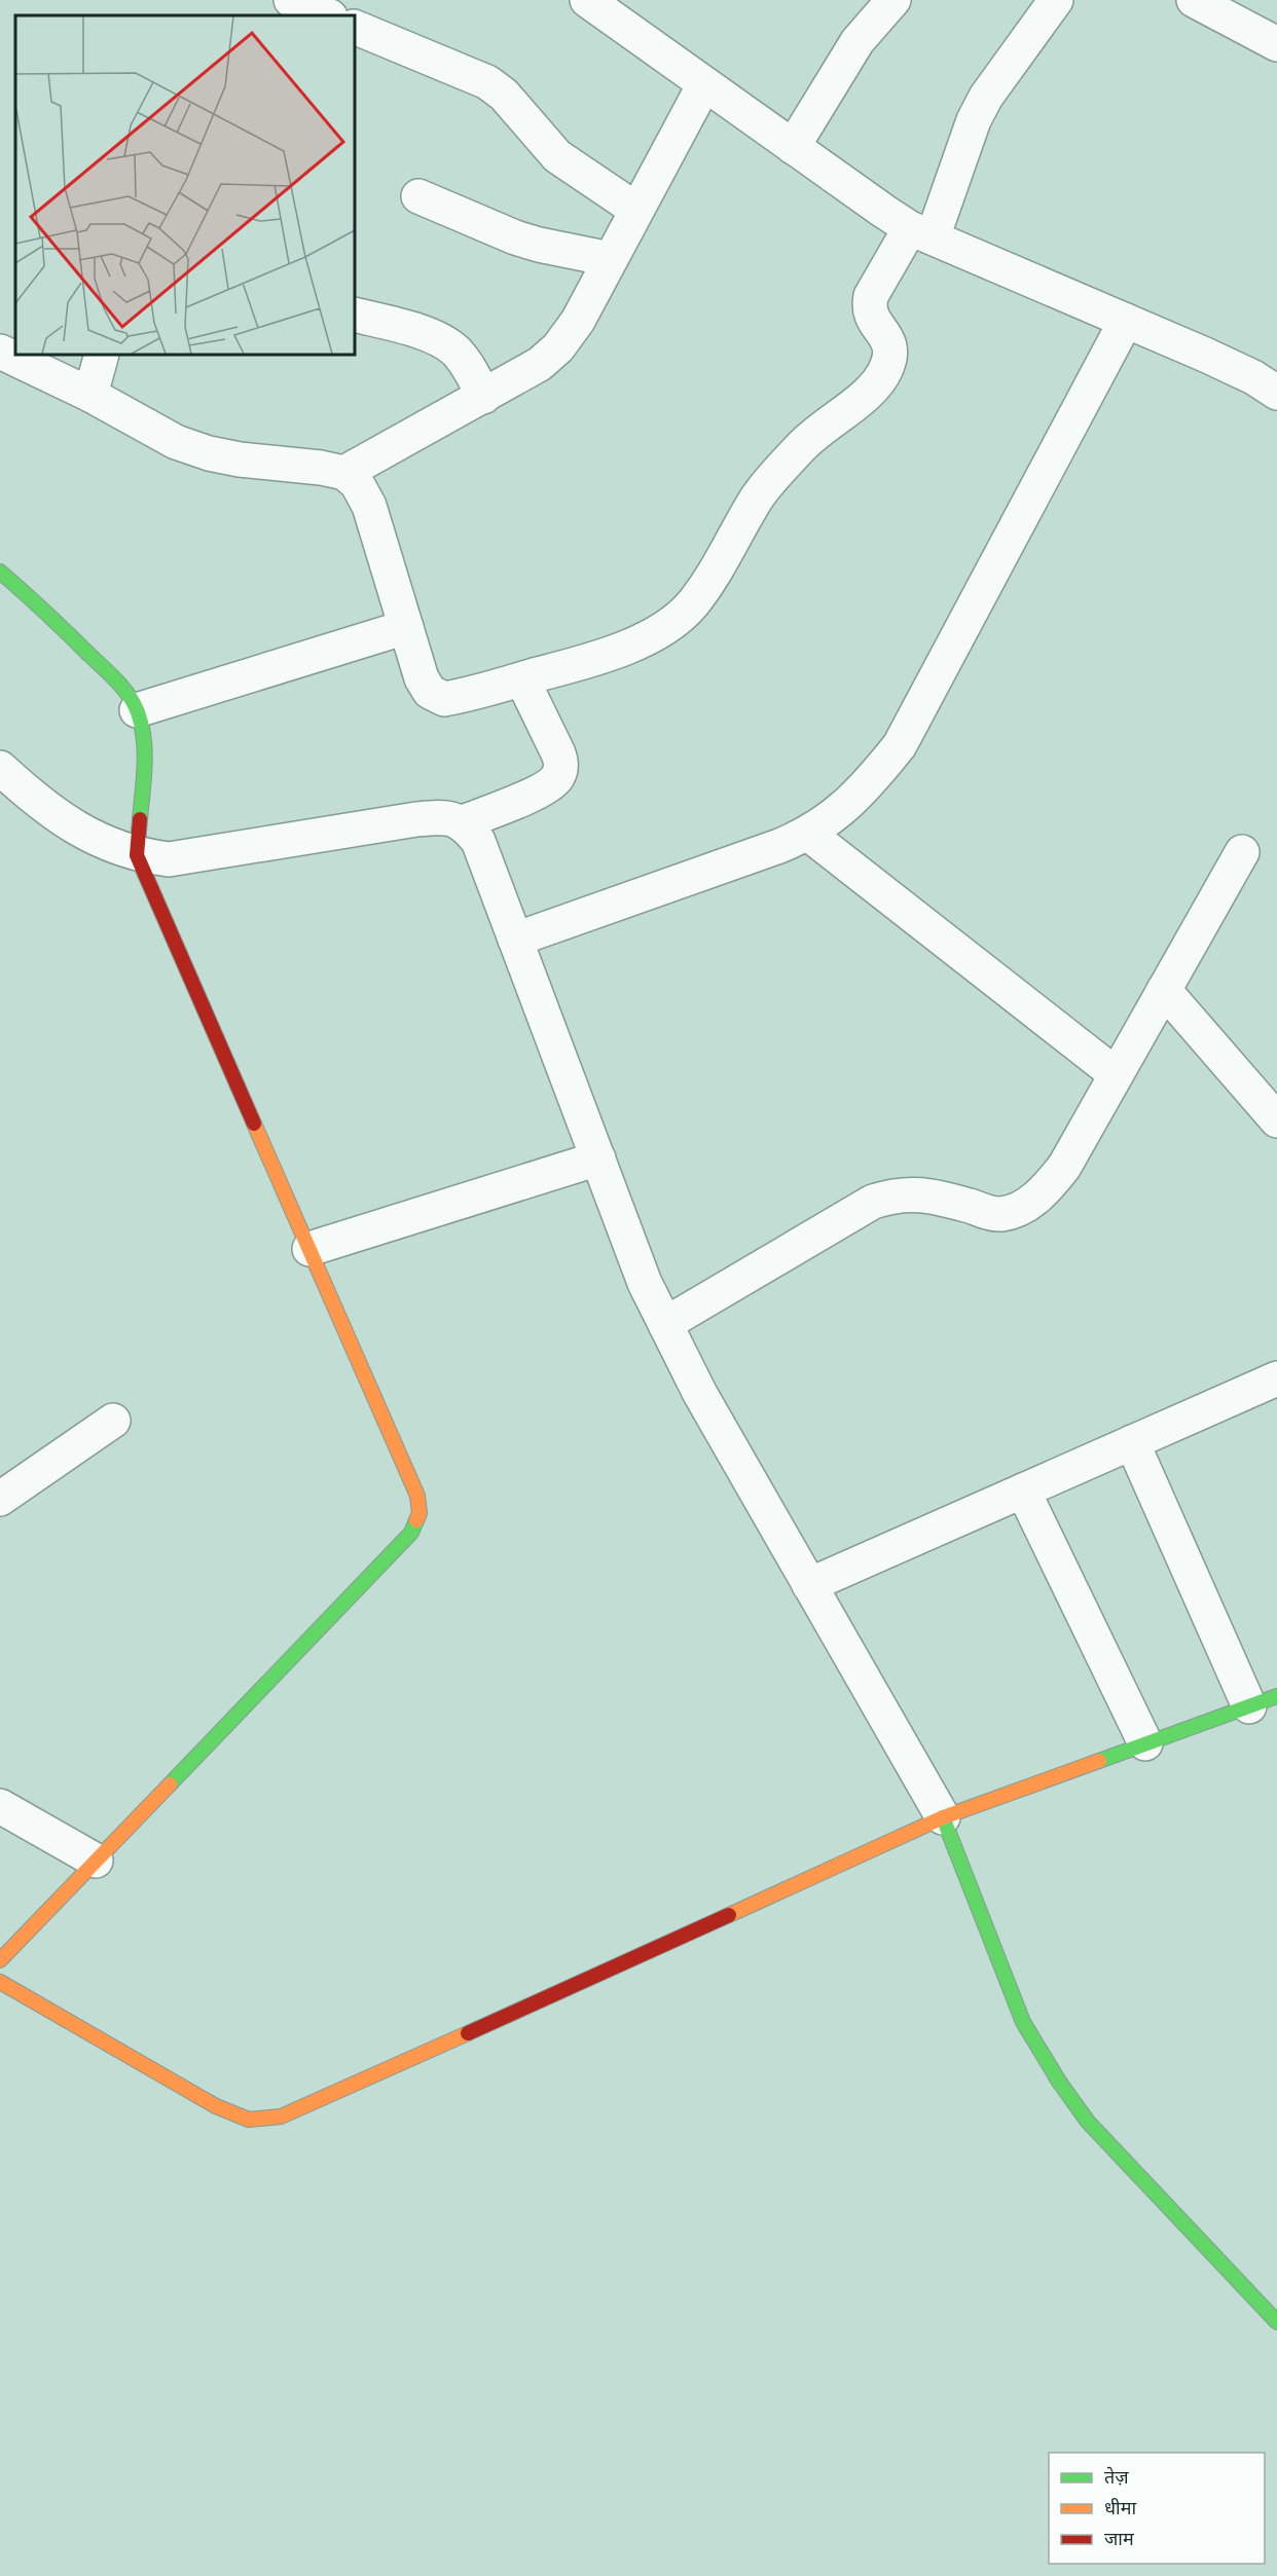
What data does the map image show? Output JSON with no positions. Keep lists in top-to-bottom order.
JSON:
{
  "legend": ["तेज़", "धीमा", "जाम"]
}
